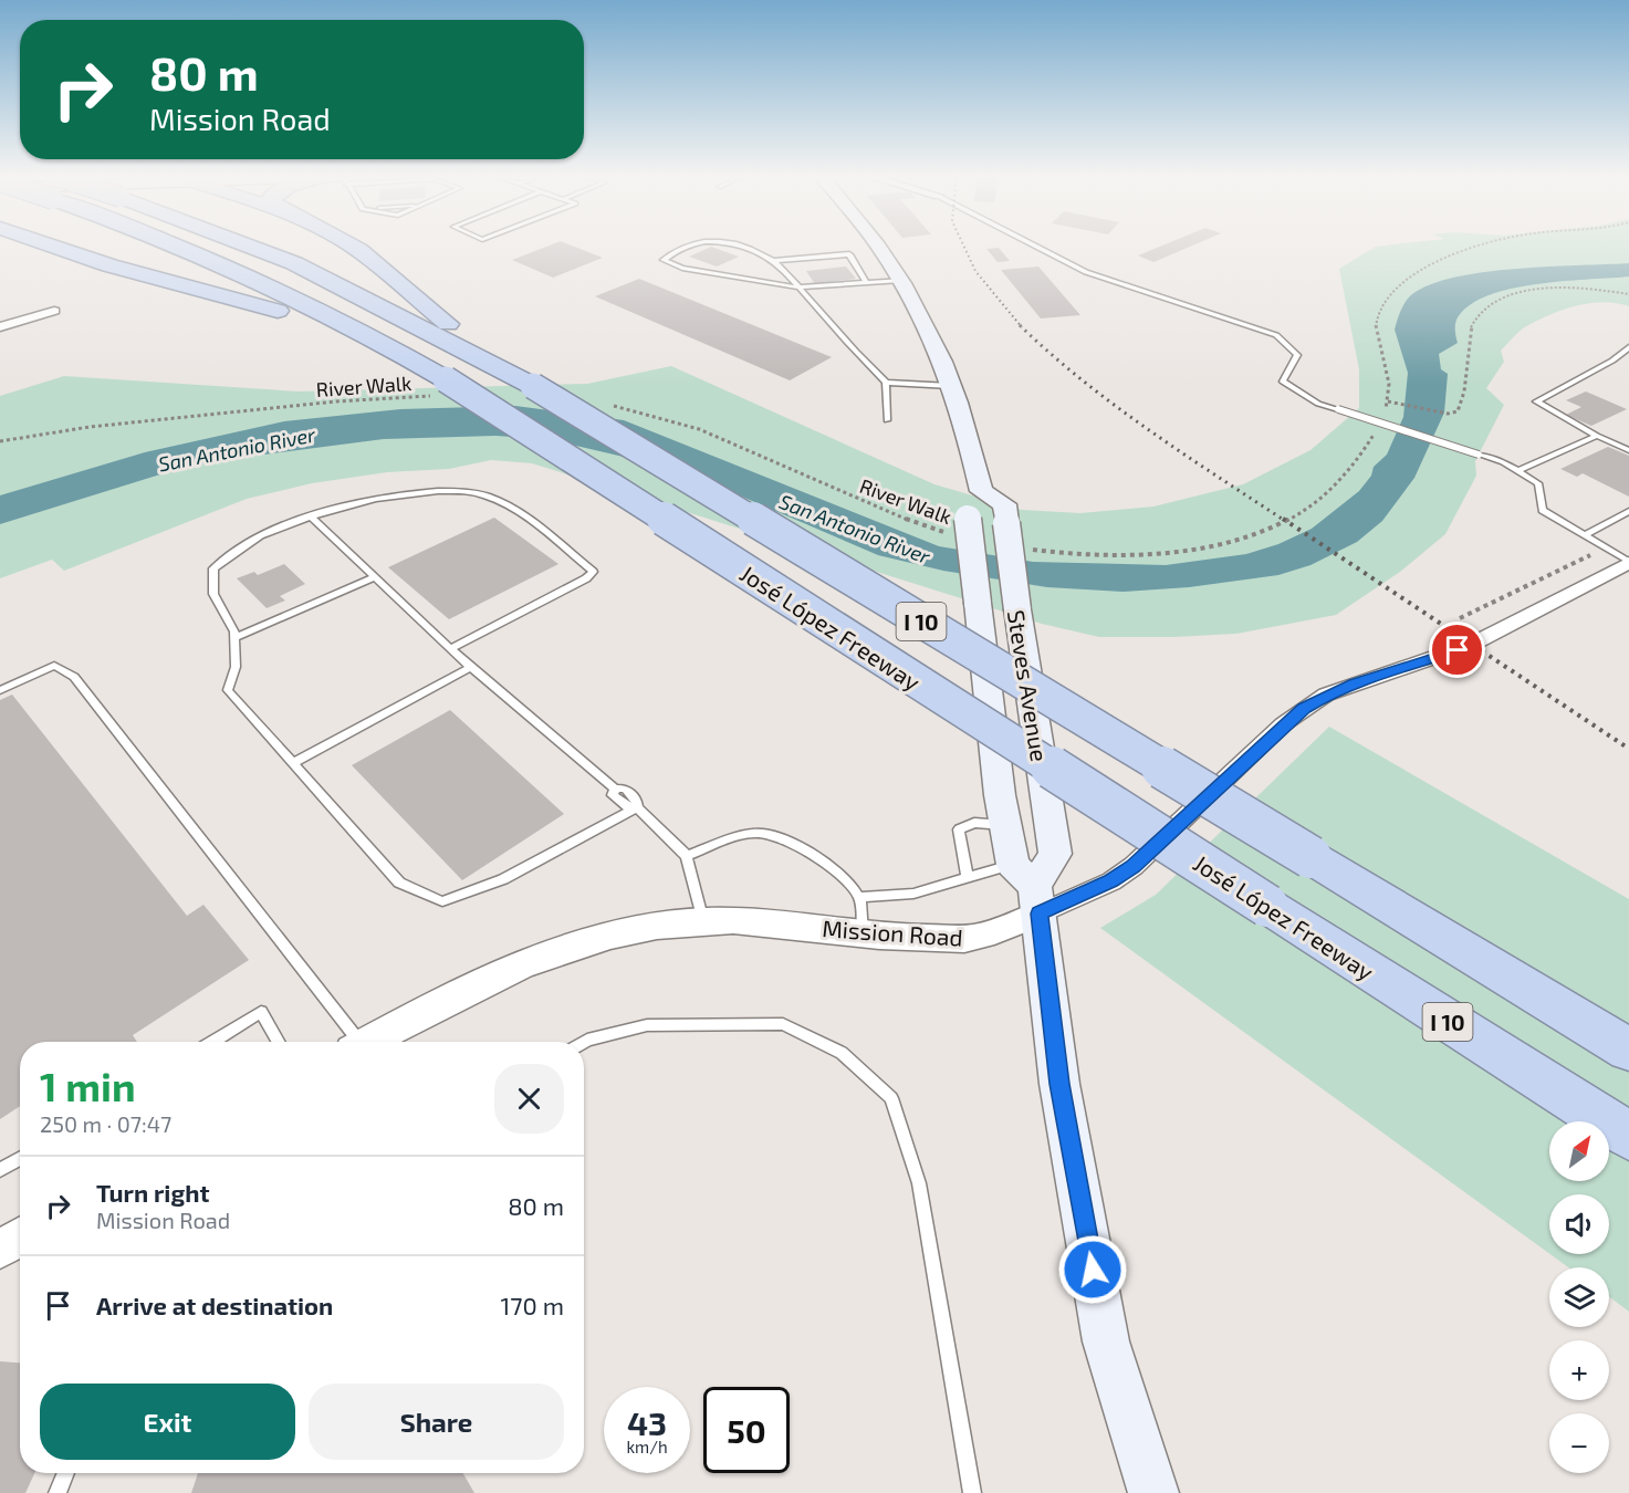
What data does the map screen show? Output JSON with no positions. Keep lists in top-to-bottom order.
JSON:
{
  "streets": {
    "highway": ["I 10", "José López Freeway"],
    "main road": ["Steves Avenue"],
    "street": ["Mission Road"],
    "path": ["River Walk"]
  },
  "crossings": [
    ["River Walk", "José López Freeway"],
    ["Steves Avenue", "Mission Road"]
  ],
  "water": ["San Antonio River"],
  "north": "top right",
  "page": {
    "turn": ["80 m", "Mission Road"],
    "heading": ["1 min", "250 m · 07:47"],
    "map_buttons": ["+", "−"],
    "list": [
      {
        "name": "Turn right",
        "note": "Mission Road",
        "value": "80 m"
      },
      {
        "name": "Arrive at destination",
        "value": "170 m"
      }
    ],
    "buttons": ["Exit", "Share"],
    "speed": "43 km/h",
    "limit": "50"
  }
}
